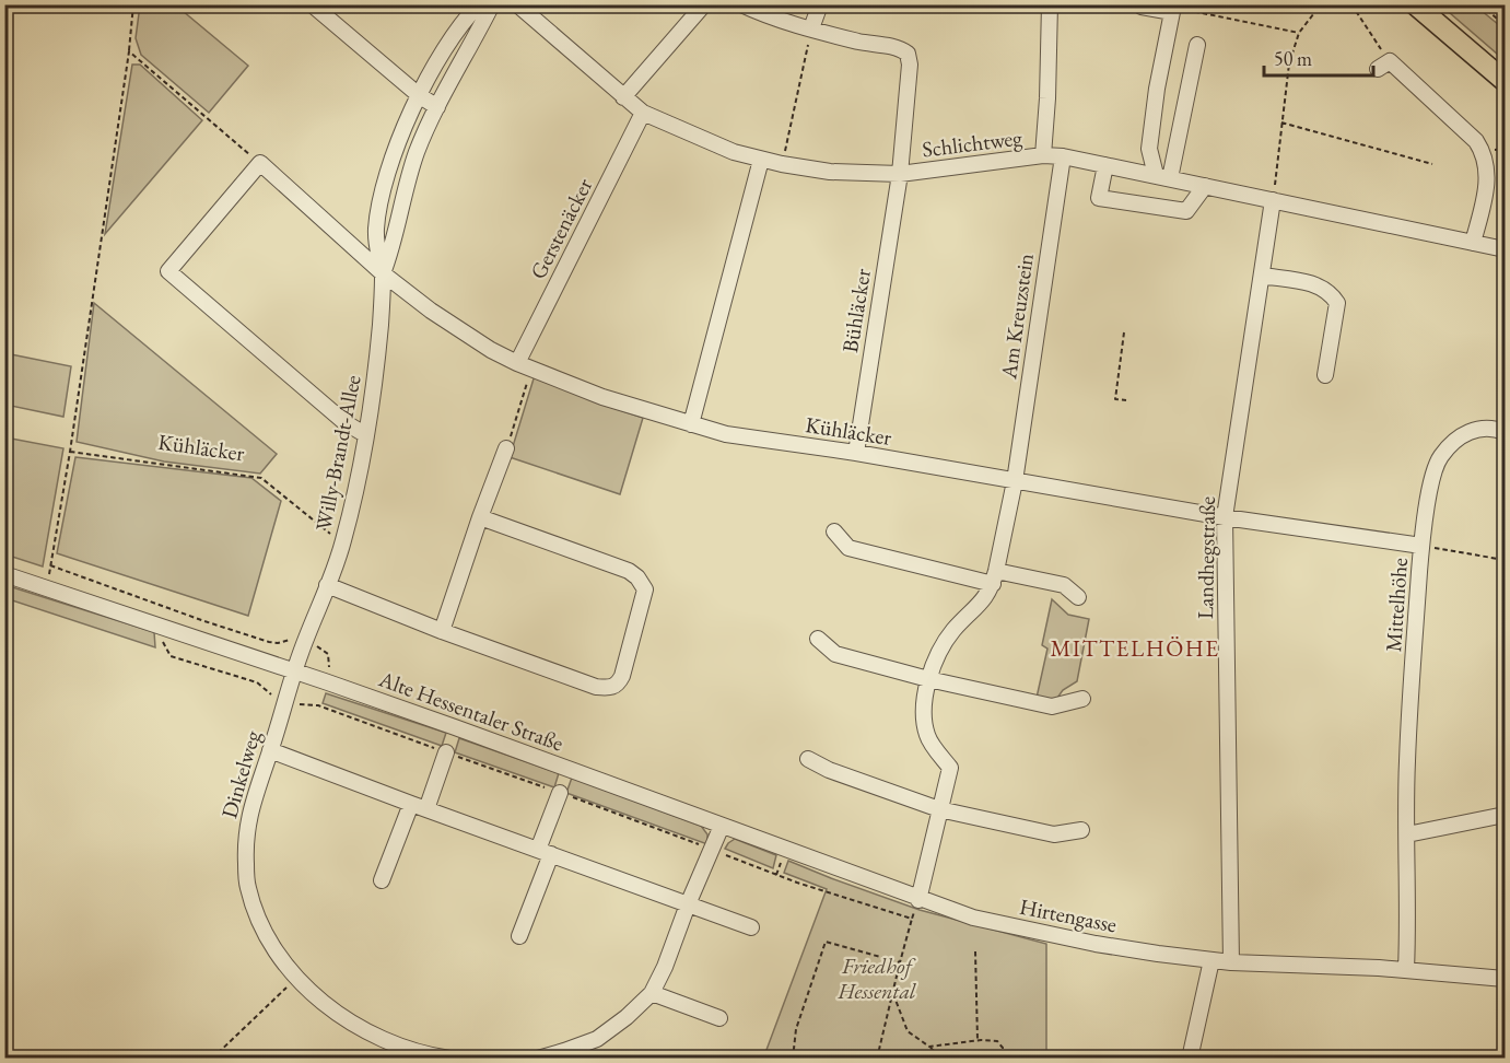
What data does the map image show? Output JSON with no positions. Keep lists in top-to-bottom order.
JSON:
{
  "streets": {
    "street": [
      "Schlichtweg",
      "Gerstenäcker",
      "Bühläcker",
      "Am Kreuzstein",
      "Kühläcker",
      "Willy-Brandt-Allee",
      "Landhegstraße",
      "Mittelhöhe",
      "Alte Hessentaler Straße",
      "Dinkelweg",
      "Hirtengasse"
    ]
  },
  "crossings": [
    ["Schlichtweg", "Gerstenäcker"],
    ["Schlichtweg", "Bühläcker"],
    ["Schlichtweg", "Am Kreuzstein"],
    ["Schlichtweg", "Landhegstraße"],
    ["Gerstenäcker", "Kühläcker"],
    ["Bühläcker", "Kühläcker"],
    ["Am Kreuzstein", "Kühläcker"],
    ["Kühläcker", "Willy-Brandt-Allee"],
    ["Kühläcker", "Landhegstraße"],
    ["Kühläcker", "Mittelhöhe"],
    ["Willy-Brandt-Allee", "Alte Hessentaler Straße"],
    ["Willy-Brandt-Allee", "Dinkelweg"],
    ["Landhegstraße", "Hirtengasse"],
    ["Mittelhöhe", "Hirtengasse"],
    ["Alte Hessentaler Straße", "Dinkelweg"],
    ["Alte Hessentaler Straße", "Hirtengasse"]
  ],
  "districts": ["MITTELHÖHE"],
  "parks": ["Friedhof Hessental"],
  "scale_bar": "50 m"
}
